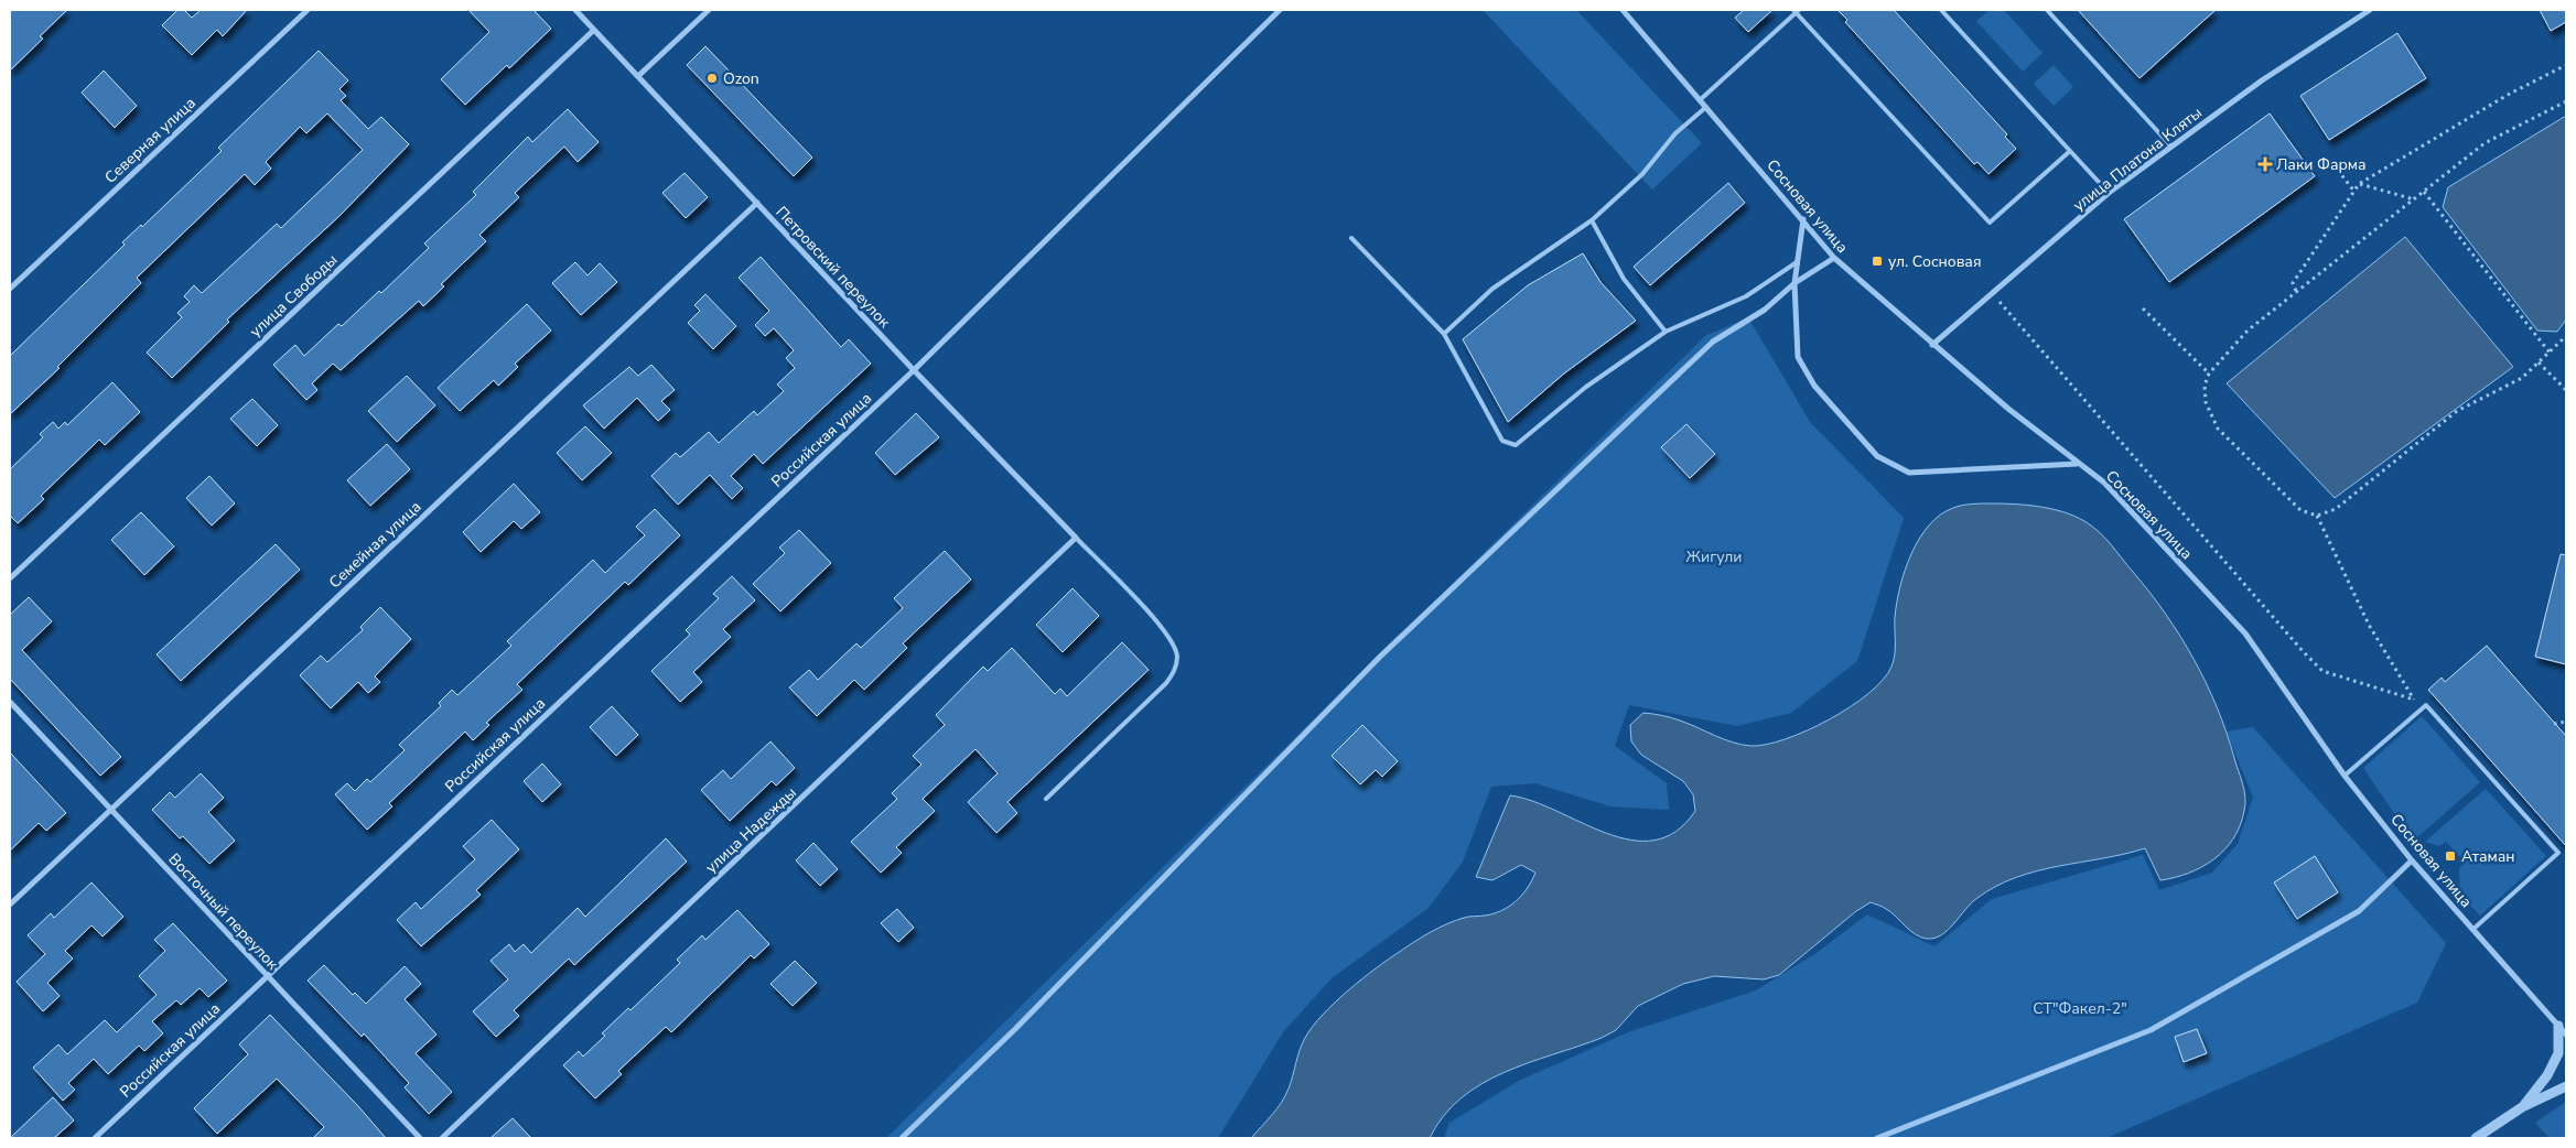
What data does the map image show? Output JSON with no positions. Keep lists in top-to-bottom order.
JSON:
{
  "streets": {
    "street": [
      "Северная улица",
      "улица Платона Кляты",
      "Сосновая улица",
      "Петровский переулок",
      "улица Свободы",
      "Российская улица",
      "Семейная улица",
      "улица Надежды",
      "Восточный переулок"
    ]
  },
  "crossings": [
    ["улица Платона Кляты", "Сосновая улица"],
    ["Петровский переулок", "улица Свободы"],
    ["Петровский переулок", "Российская улица"],
    ["Петровский переулок", "Семейная улица"],
    ["Петровский переулок", "улица Надежды"],
    ["Российская улица", "Восточный переулок"],
    ["Семейная улица", "Восточный переулок"]
  ],
  "parks": ["Жигули", "СТ\"Факел-2\""],
  "places": {
    "other": ["Ozon"],
    "health": ["Лаки Фарма"],
    "transit": ["ул. Сосновая", "Атаман"]
  }
}
